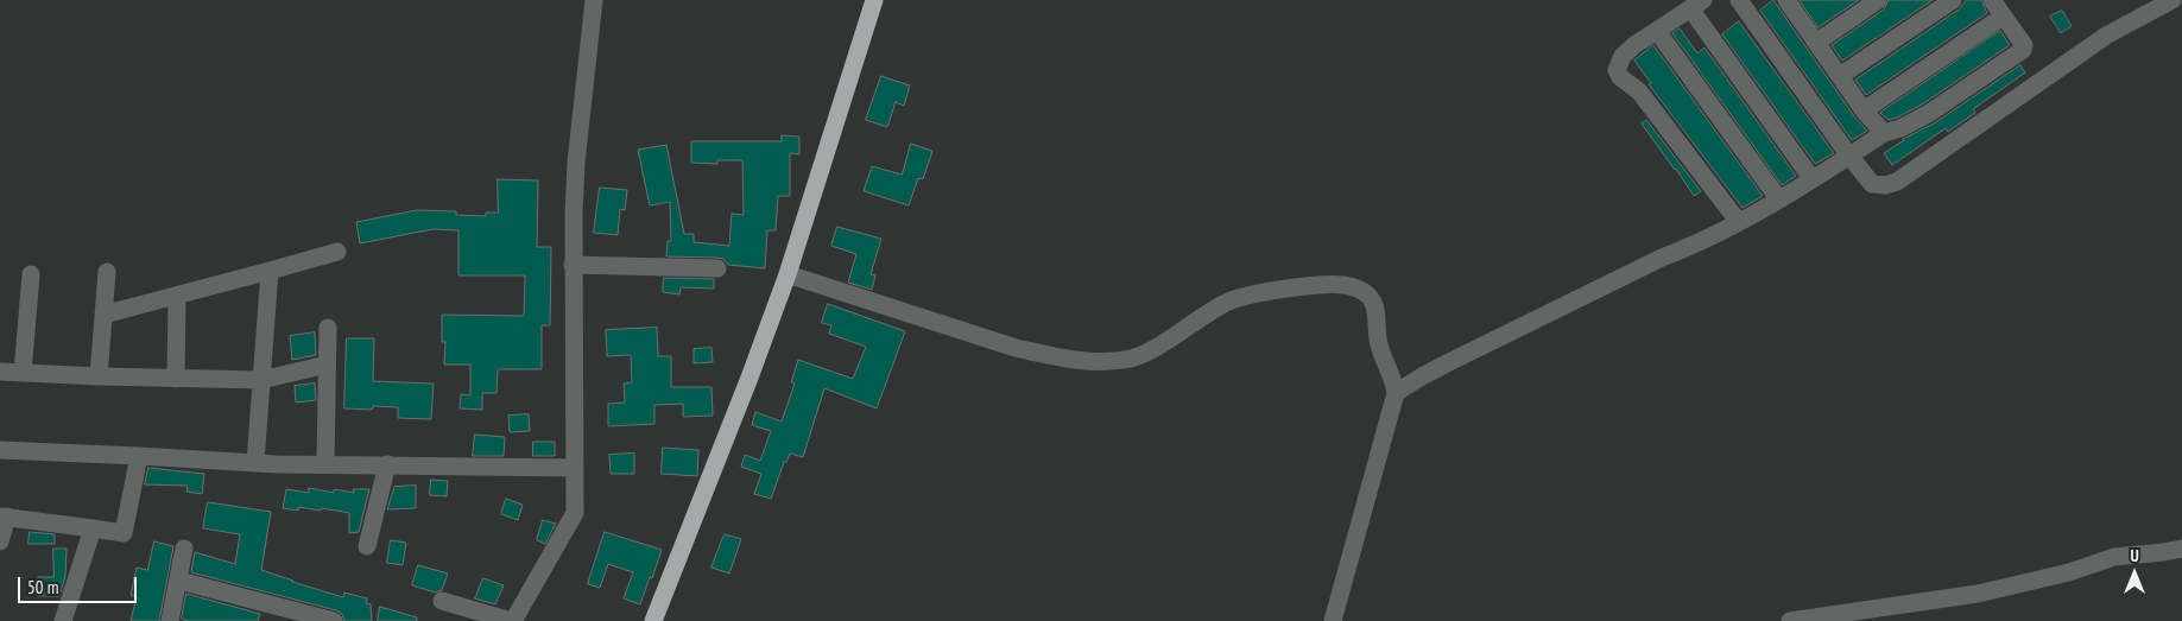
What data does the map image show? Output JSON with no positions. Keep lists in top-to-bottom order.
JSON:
{
  "scale_bar": "50 m",
  "north": "top"
}
